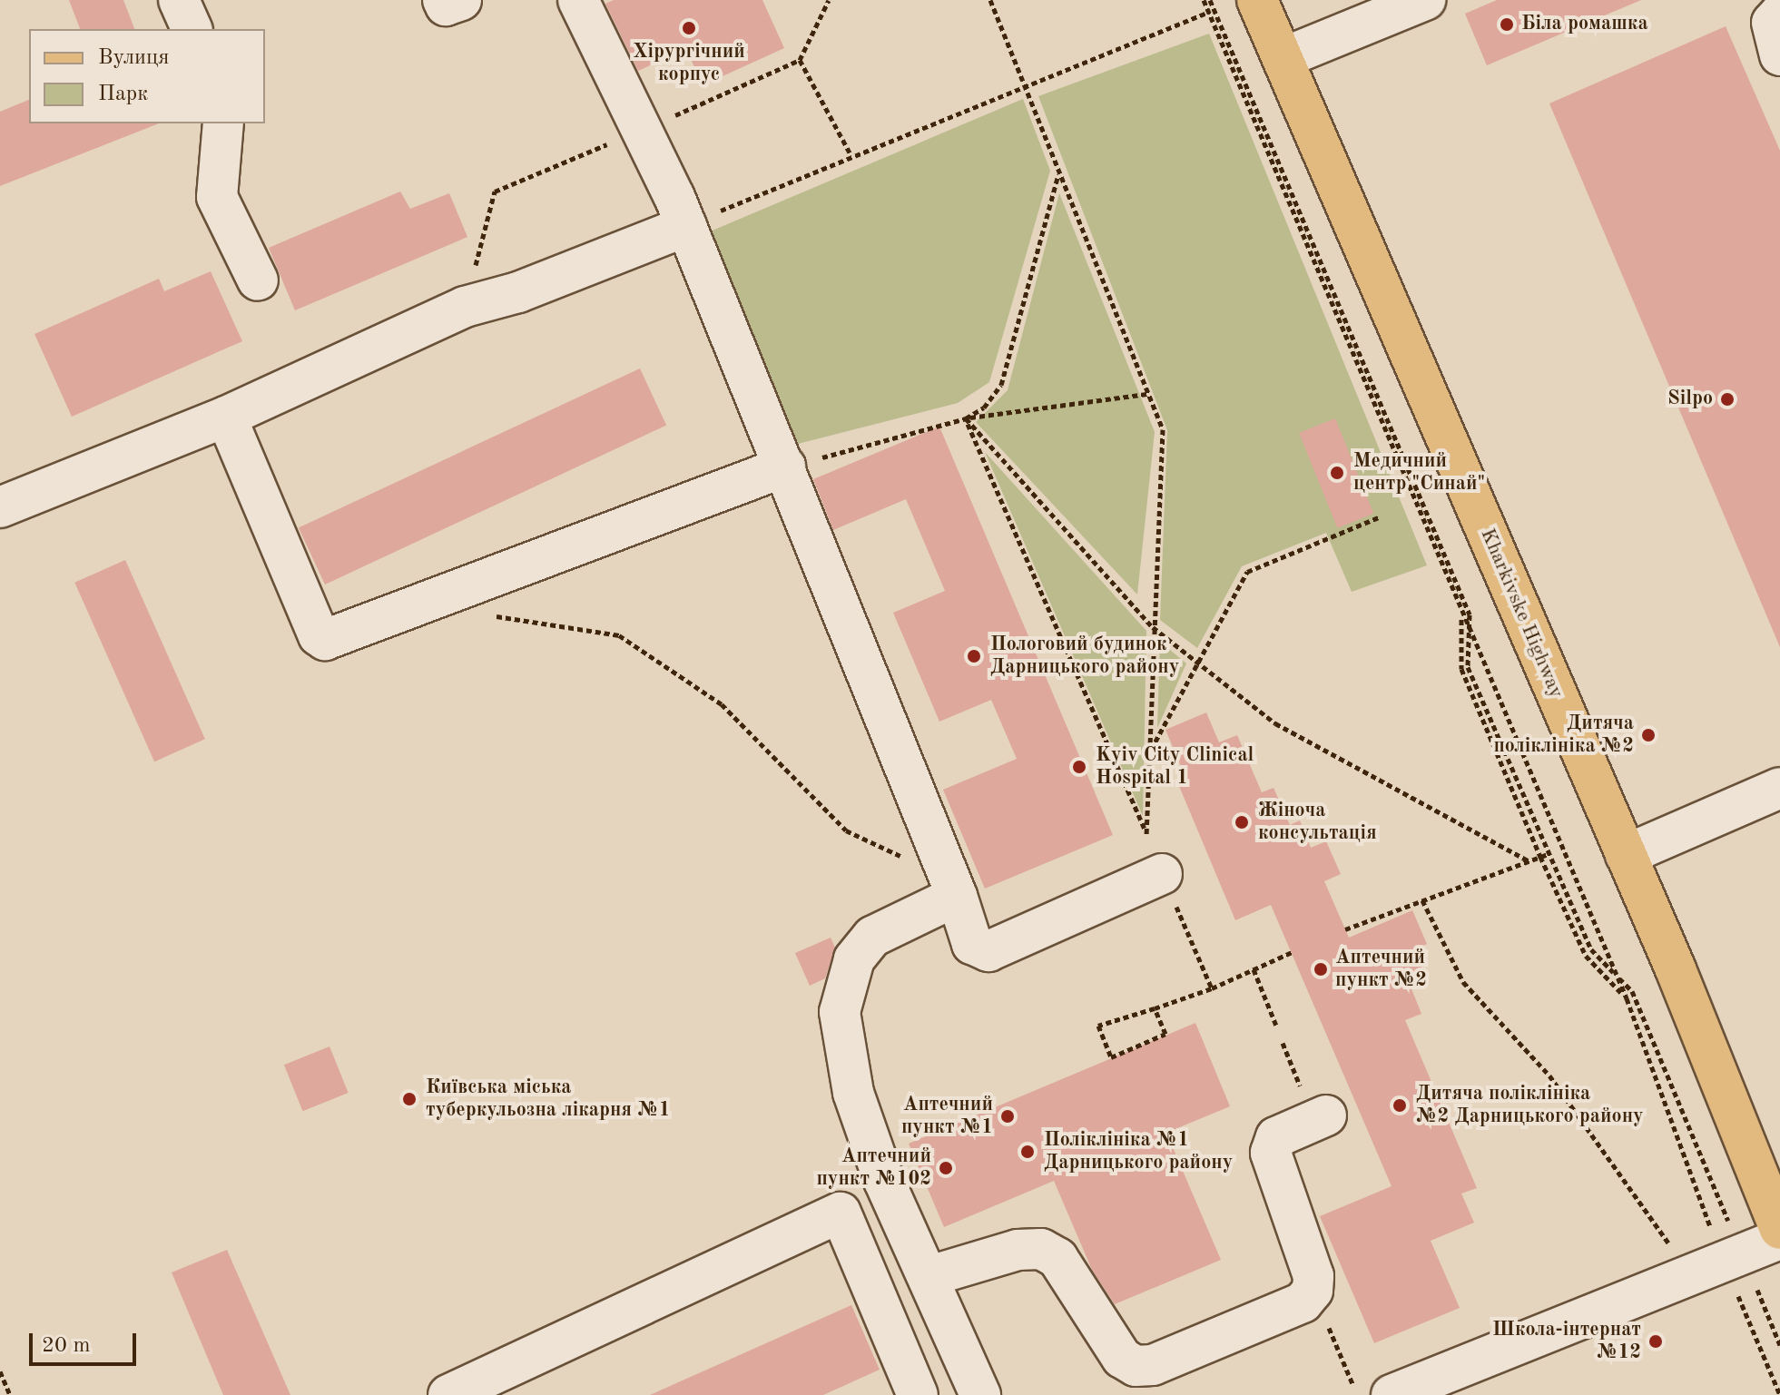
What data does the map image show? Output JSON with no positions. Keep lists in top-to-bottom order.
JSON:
{
  "streets": {
    "main road": ["Kharkivske Highway"]
  },
  "places": [
    "Біла ромашка",
    "Хірургічний корпус",
    "Silpo",
    "Медичний центр \"Синай\"",
    "Пологовий будинок Дарницького району",
    "Дитяча поліклініка №2",
    "Kyiv City Clinical Hospital 1",
    "Жіноча консультація",
    "Аптечний пункт №2",
    "Київська міська туберкульозна лікарня №1",
    "Дитяча поліклініка №2 Дарницького району",
    "Аптечний пункт №1",
    "Поліклініка №1 Дарницького району",
    "Аптечний пункт №102",
    "Школа-інтернат №12"
  ],
  "legend": ["Вулиця", "Парк"],
  "scale_bar": "20 m"
}
